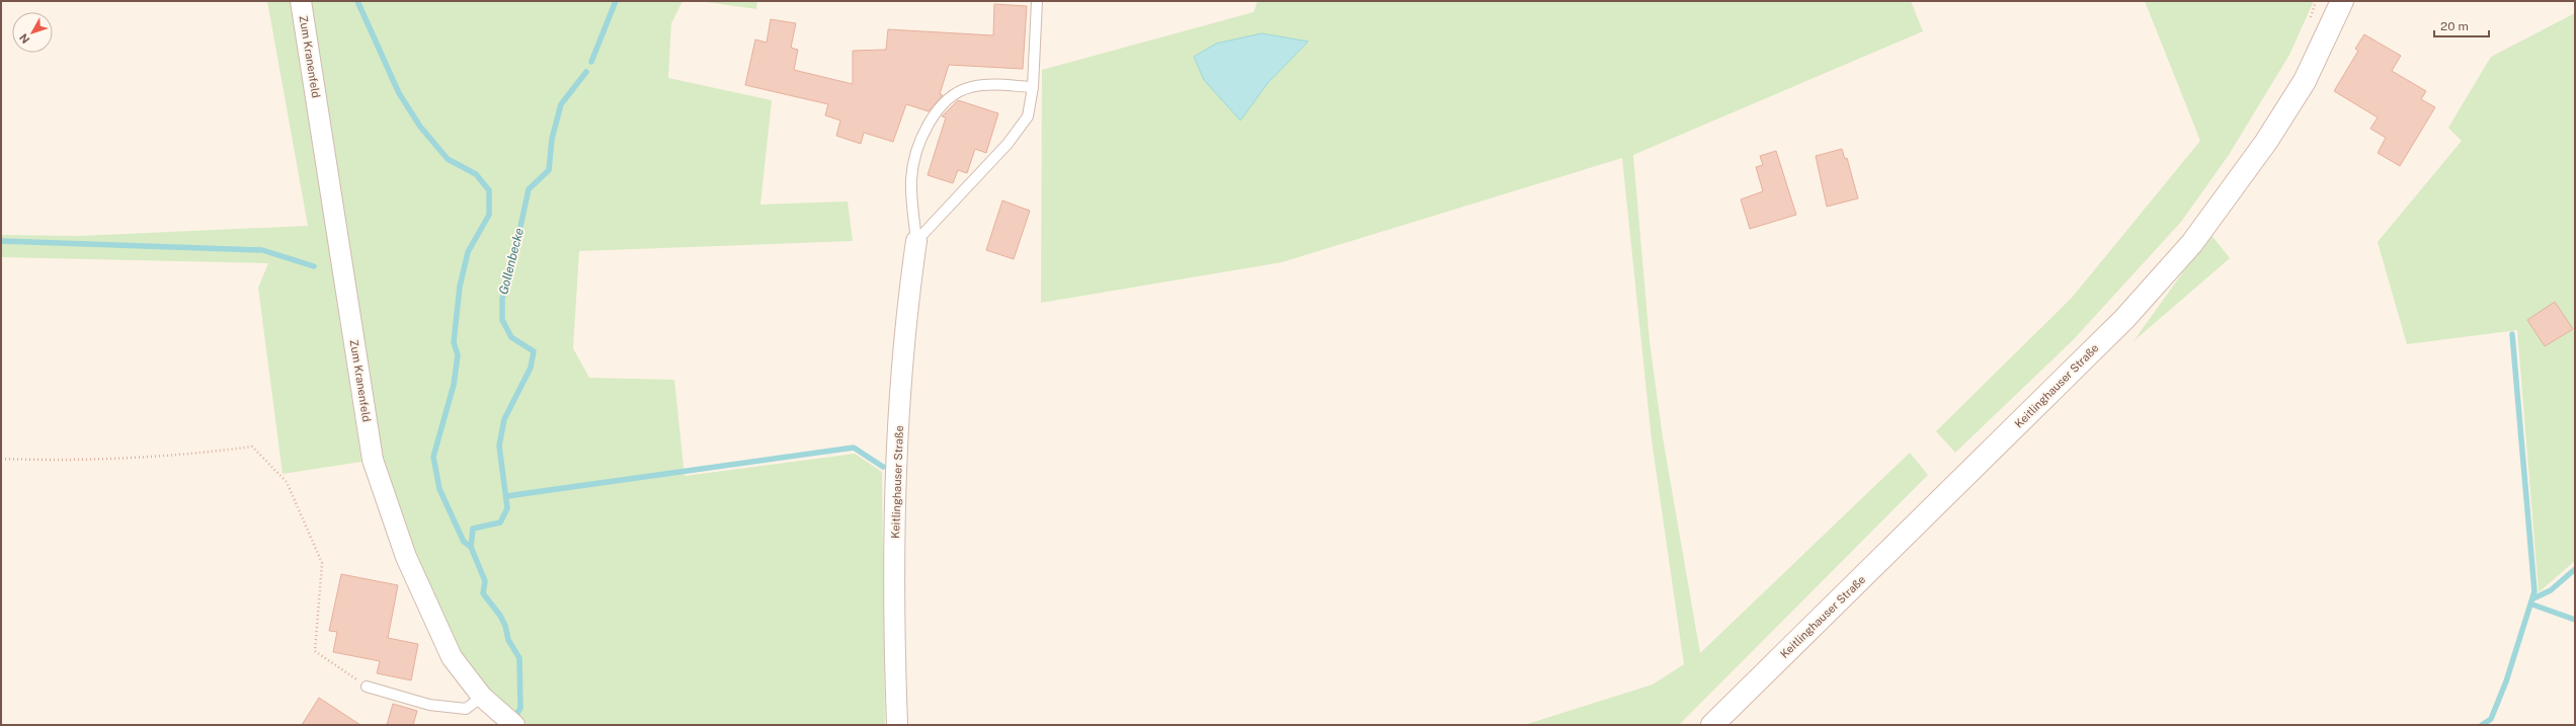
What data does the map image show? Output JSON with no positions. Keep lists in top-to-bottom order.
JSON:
{
  "streets": {
    "main road": ["Keitlinghauser Straße"],
    "street": ["Zum Kranenfeld"]
  },
  "water": ["Gollenbecke"],
  "scale_bar": "20 m",
  "north": "bottom left"
}
